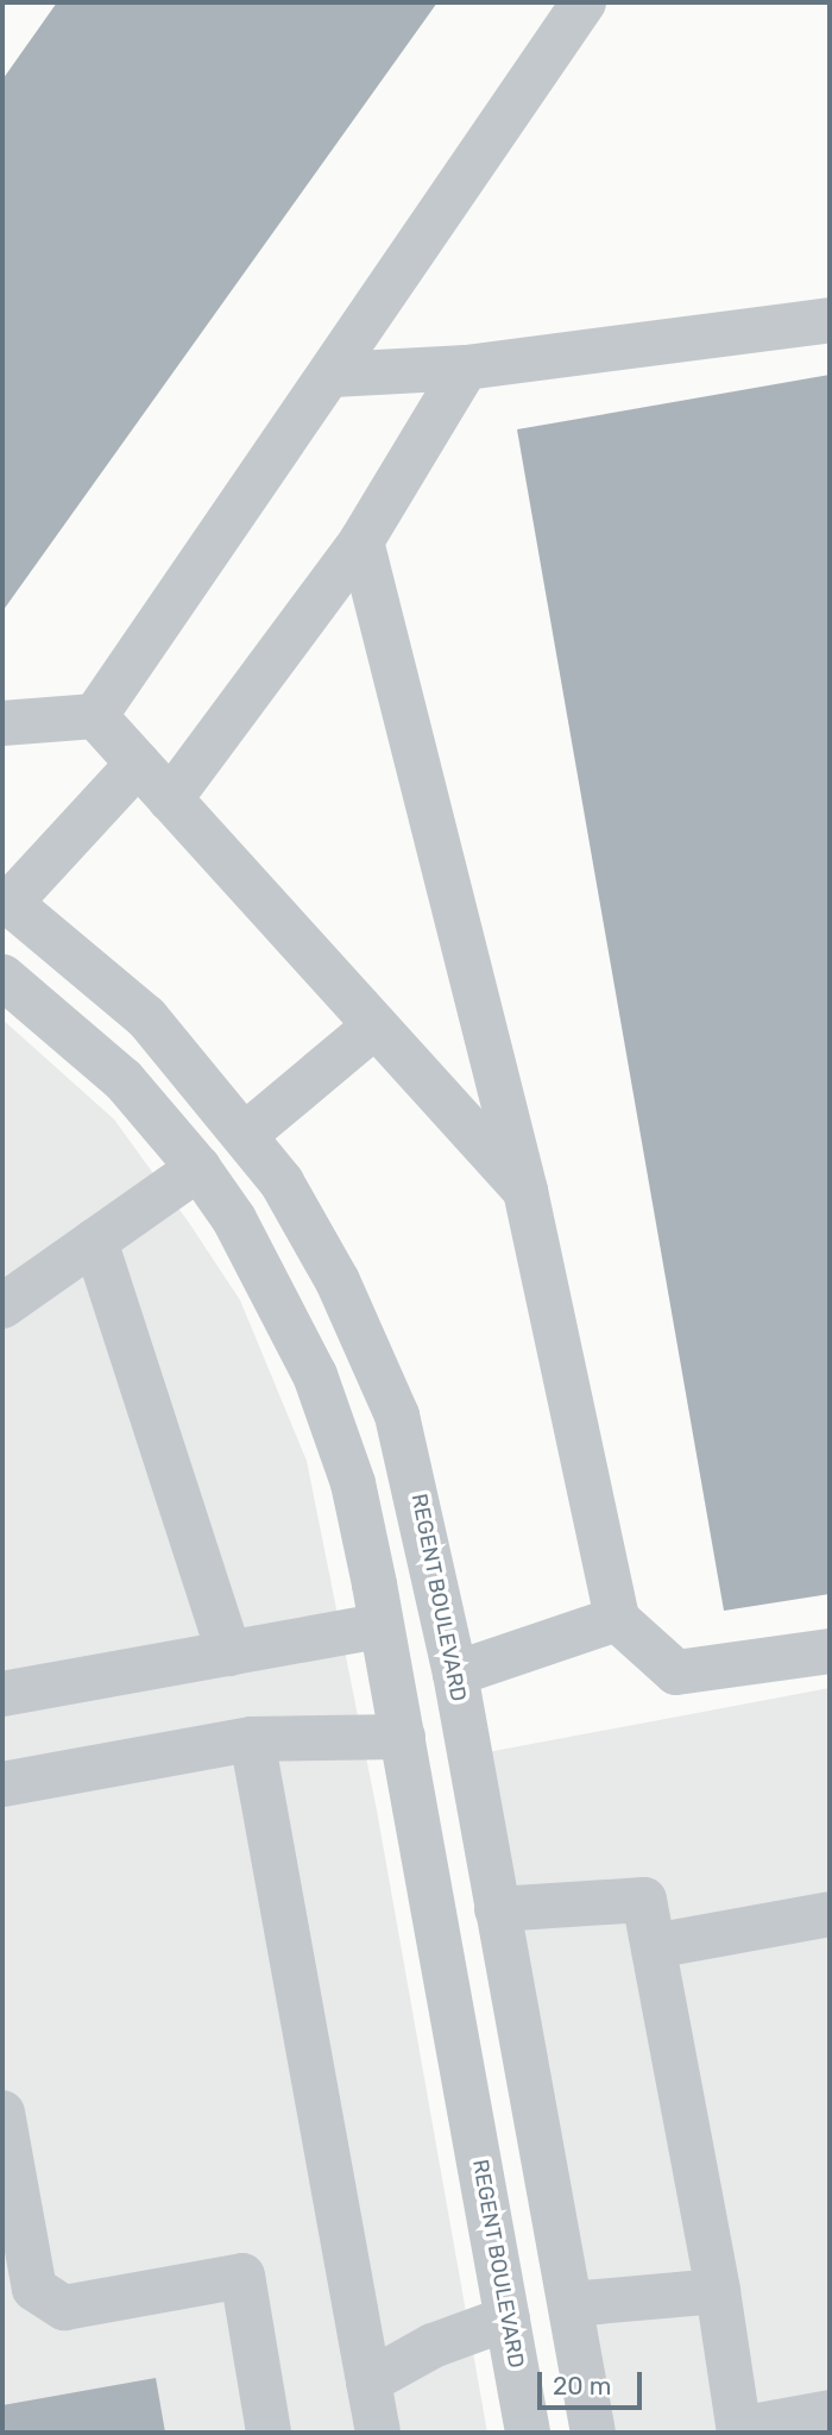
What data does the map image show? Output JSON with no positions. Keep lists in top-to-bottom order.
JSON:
{
  "streets": {
    "street": ["REGENT BOULEVARD"]
  },
  "scale_bar": "20 m"
}
